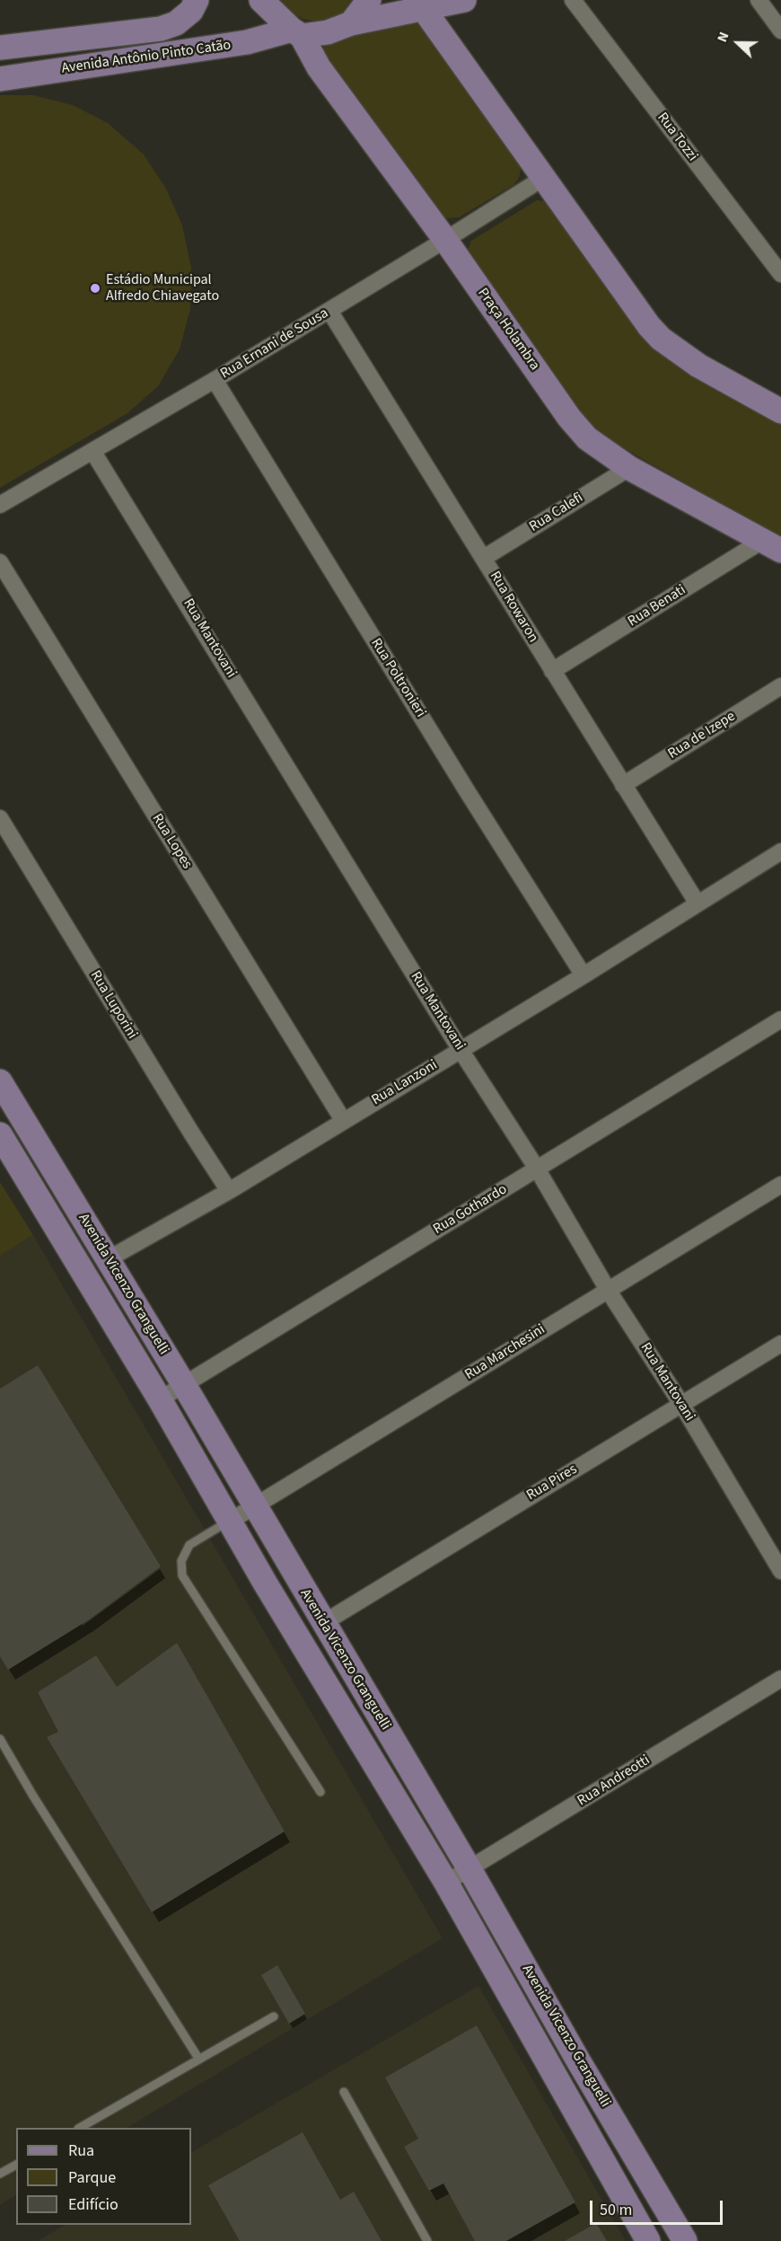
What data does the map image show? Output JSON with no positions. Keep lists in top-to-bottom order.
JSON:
{
  "streets": {
    "street": [
      "Avenida Antônio Pinto Catão",
      "Rua Tozzi",
      "Praça Holambra",
      "Rua Ernani de Sousa",
      "Rua Calefi",
      "Rua Benati",
      "Rua Rowaron",
      "Rua Mantovani",
      "Rua Poltronieri",
      "Rua de Izepe",
      "Rua Lopes",
      "Rua Luporini",
      "Rua Lanzoni",
      "Rua Gothardo",
      "Avenida Vicenzo Granguelli",
      "Rua Marchesini",
      "Rua Pires",
      "Rua Andreotti"
    ]
  },
  "crossings": [
    ["Avenida Antônio Pinto Catão", "Praça Holambra"],
    ["Praça Holambra", "Rua Ernani de Sousa"],
    ["Praça Holambra", "Rua Calefi"],
    ["Praça Holambra", "Rua Benati"],
    ["Rua Ernani de Sousa", "Rua Rowaron"],
    ["Rua Ernani de Sousa", "Rua Mantovani"],
    ["Rua Ernani de Sousa", "Rua Poltronieri"],
    ["Rua Calefi", "Rua Rowaron"],
    ["Rua Benati", "Rua Rowaron"],
    ["Rua Rowaron", "Rua de Izepe"],
    ["Rua Rowaron", "Rua Lanzoni"],
    ["Rua Mantovani", "Rua Lanzoni"],
    ["Rua Mantovani", "Rua Gothardo"],
    ["Rua Mantovani", "Rua Marchesini"],
    ["Rua Mantovani", "Rua Pires"],
    ["Rua Poltronieri", "Rua Lanzoni"],
    ["Rua Lopes", "Rua Lanzoni"],
    ["Rua Luporini", "Rua Lanzoni"],
    ["Rua Lanzoni", "Avenida Vicenzo Granguelli"],
    ["Rua Gothardo", "Avenida Vicenzo Granguelli"],
    ["Avenida Vicenzo Granguelli", "Rua Marchesini"],
    ["Avenida Vicenzo Granguelli", "Rua Pires"],
    ["Avenida Vicenzo Granguelli", "Rua Andreotti"]
  ],
  "places": ["Estádio Municipal Alfredo Chiavegato"],
  "legend": ["Rua", "Parque", "Edifício"],
  "scale_bar": "50 m",
  "north": "left"
}
